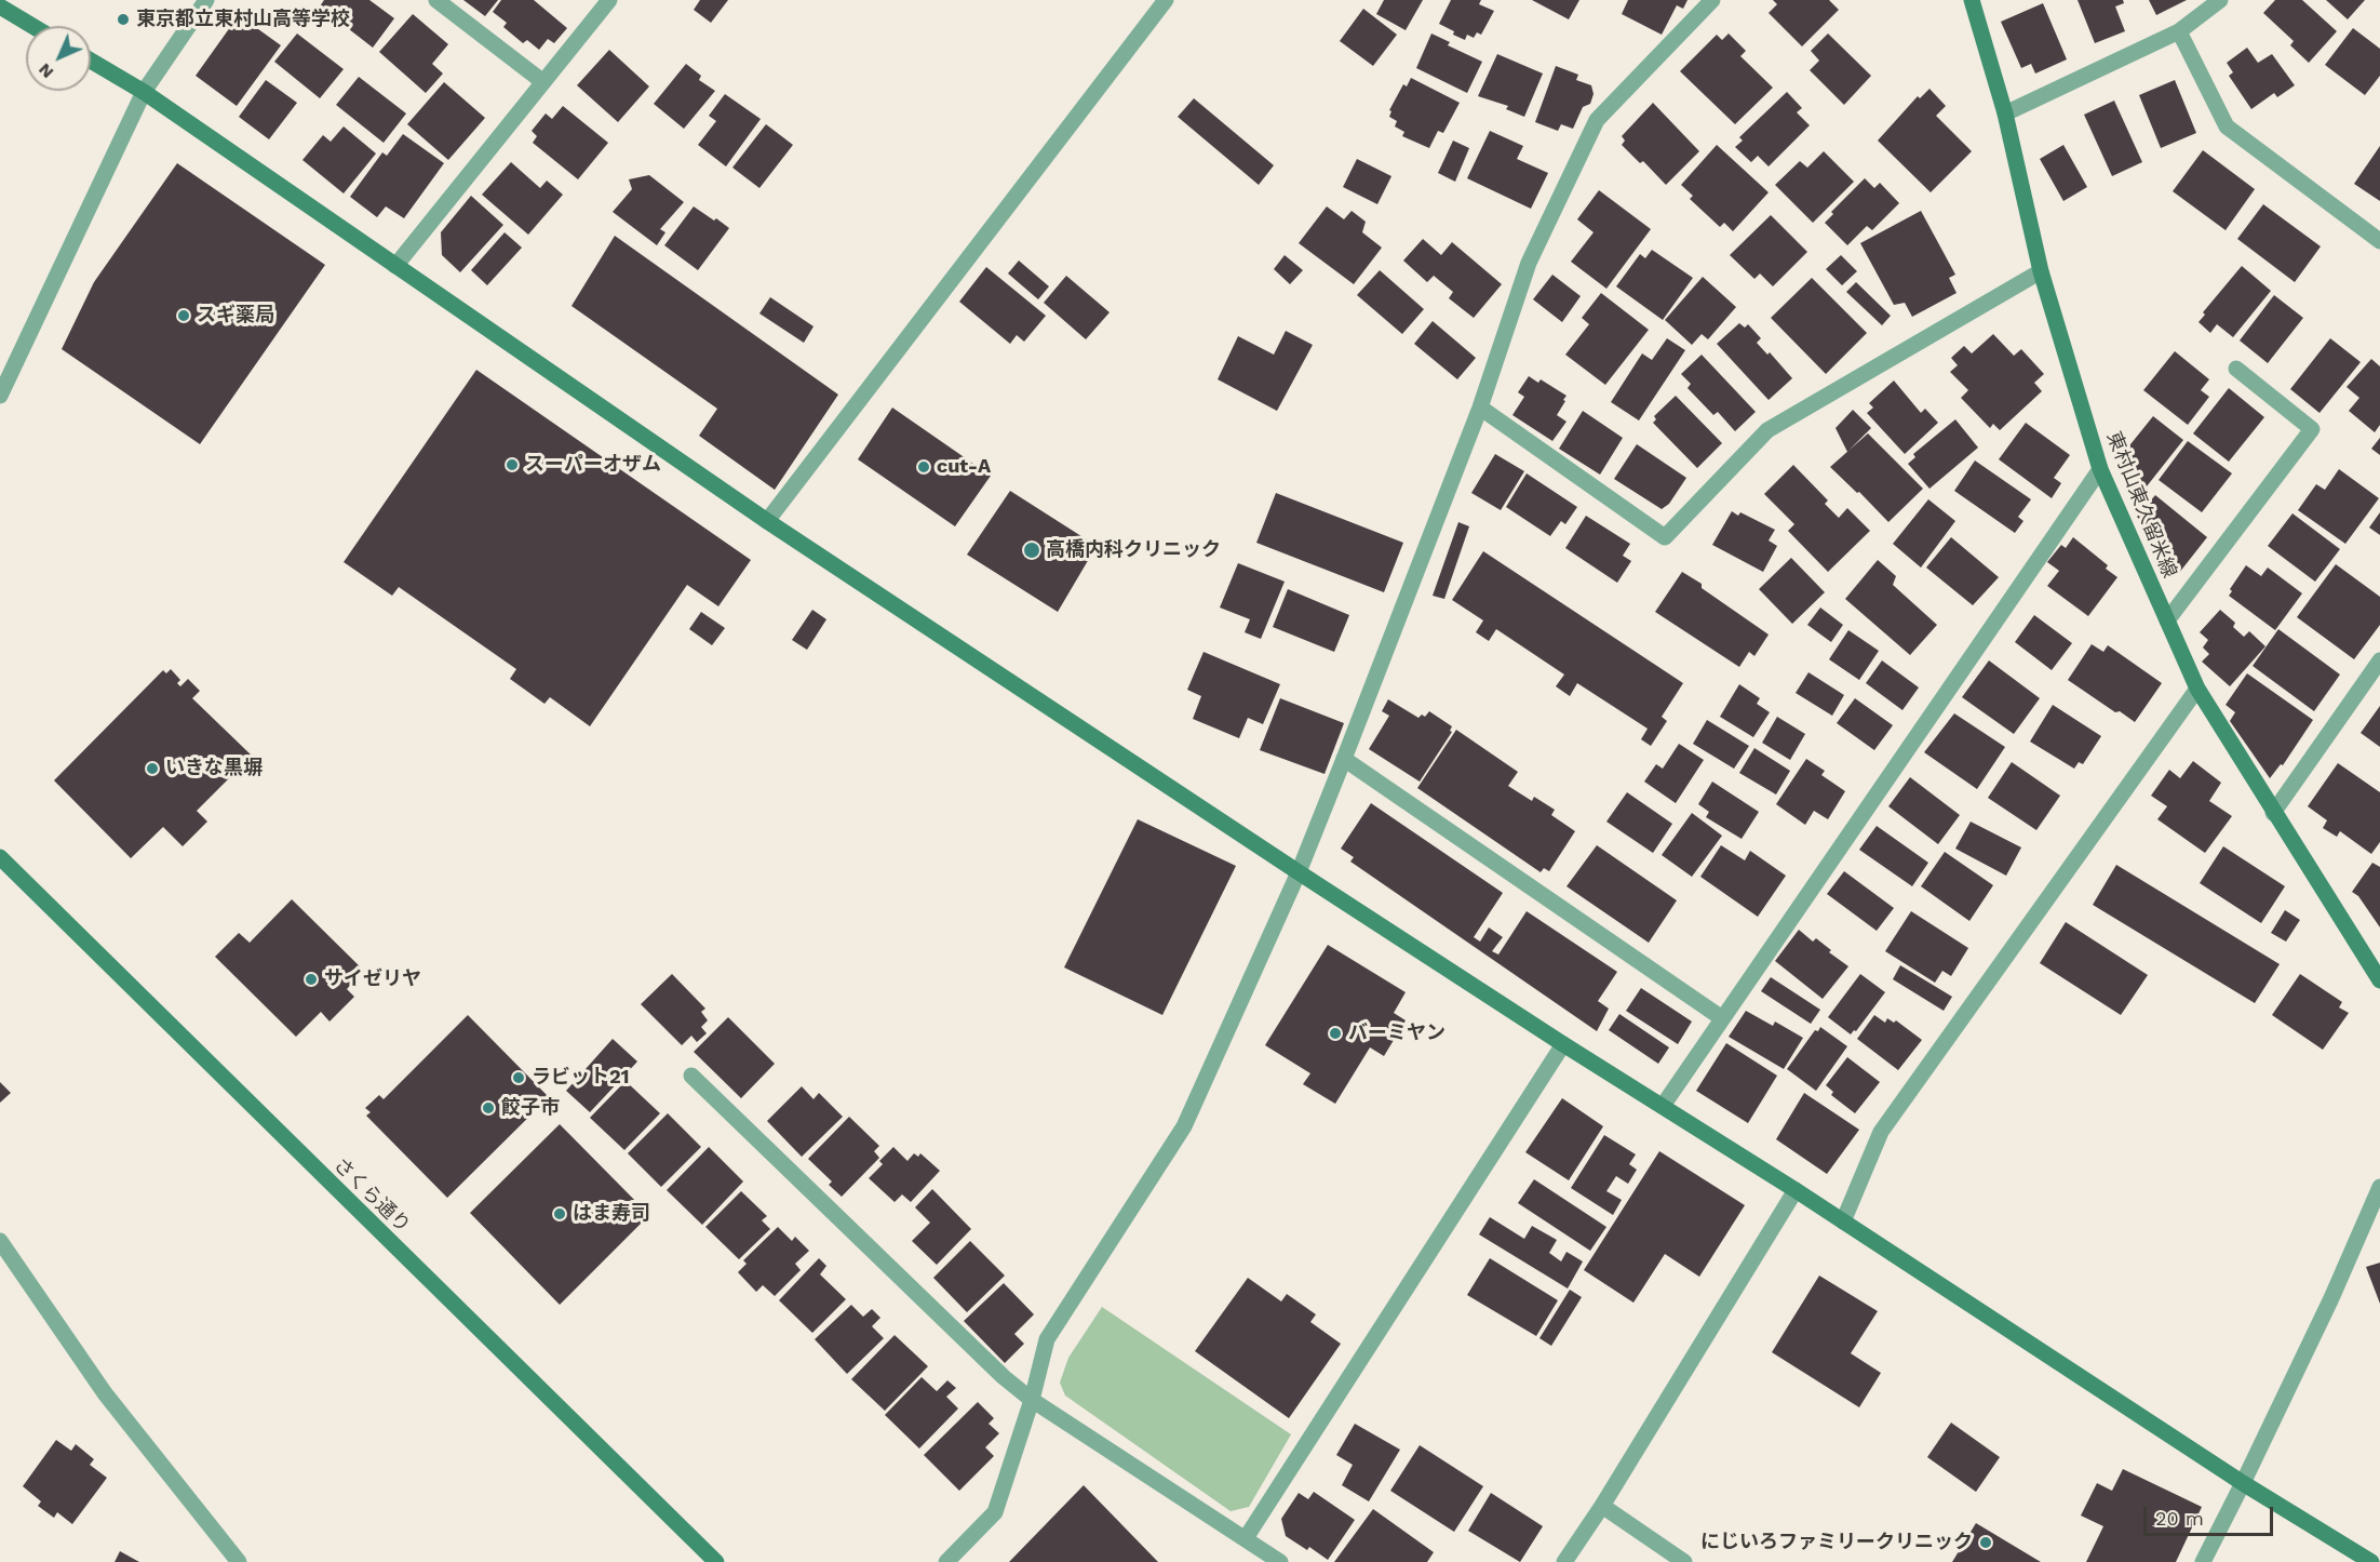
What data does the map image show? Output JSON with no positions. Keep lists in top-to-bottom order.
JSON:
{
  "streets": {
    "street": ["東村山東久留米線", "さくら通り"]
  },
  "places": [
    "東京都立東村山高等学校",
    "スギ薬局",
    "スーパーオザム",
    "cut-A",
    "高橋内科クリニック",
    "いきな黒塀",
    "サイゼリヤ",
    "バーミヤン",
    "ラビット21",
    "餃子市",
    "はま寿司",
    "にじいろファミリークリニック"
  ],
  "scale_bar": "20 m",
  "north": "bottom left"
}
